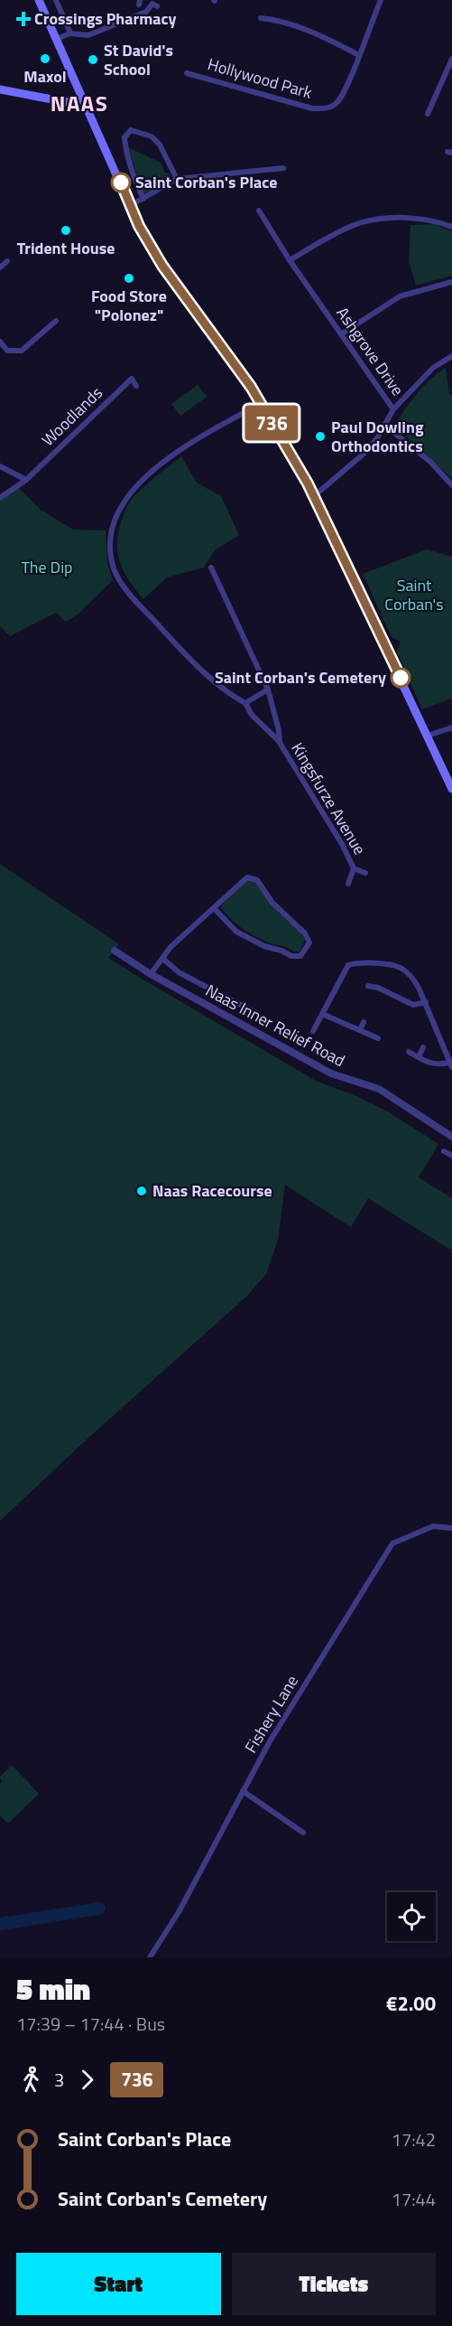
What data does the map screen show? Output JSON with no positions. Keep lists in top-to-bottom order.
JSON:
{
  "streets": {
    "street": [
      "Hollywood Park",
      "Ashgrove Drive",
      "Woodlands",
      "Kingsfurze Avenue",
      "Naas Inner Relief Road",
      "Fishery Lane"
    ]
  },
  "districts": ["NAAS"],
  "parks": ["The Dip", "Saint Corban's"],
  "places": {
    "health": ["Crossings Pharmacy"],
    "other": [
      "Maxol",
      "St David's School",
      "Saint Corban's Place",
      "Trident House",
      "Food Store \"Polonez\"",
      "Paul Dowling Orthodontics",
      "Saint Corban's Cemetery",
      "Naas Racecourse"
    ]
  },
  "lines": ["bus line 736"],
  "page": {
    "on_map": "736",
    "heading": ["5 min", "17:39 – 17:44 · Bus", "€2.00"],
    "legs": ["3", "736"],
    "list": [
      {
        "name": "Saint Corban's Place",
        "value": "17:42"
      },
      {
        "name": "Saint Corban's Cemetery",
        "value": "17:44"
      }
    ],
    "buttons": ["Start", "Tickets"]
  }
}
